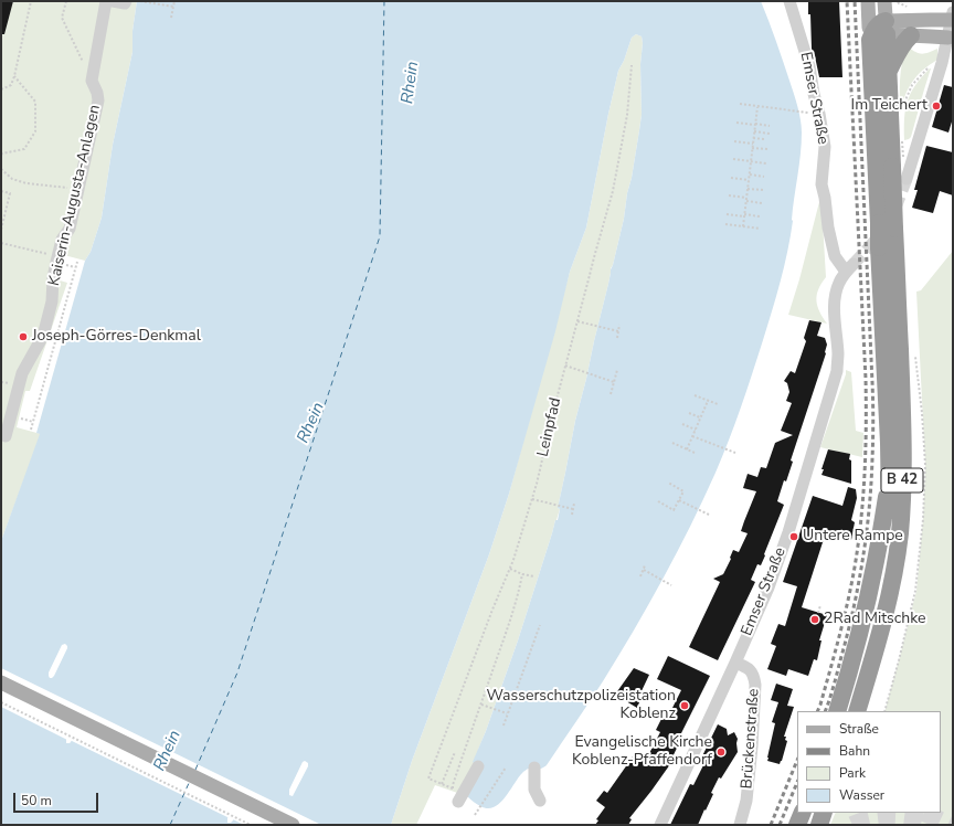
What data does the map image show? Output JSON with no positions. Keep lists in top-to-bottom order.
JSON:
{
  "streets": {
    "highway": ["B 42"],
    "street": ["Emser Straße", "Kaiserin-Augusta-Anlagen", "Brückenstraße"],
    "path": ["Leinpfad"]
  },
  "crossings": [
    ["Emser Straße", "Brückenstraße"]
  ],
  "water": ["Rhein"],
  "places": [
    "Im Teichert",
    "Joseph-Görres-Denkmal",
    "Untere Rampe",
    "2Rad Mitschke",
    "Wasserschutzpolizeistation Koblenz",
    "Evangelische Kirche Koblenz-Pfaffendorf"
  ],
  "legend": [
    "Straße",
    "Bahn",
    "Park",
    "Wasser"
  ],
  "scale_bar": "50 m"
}
